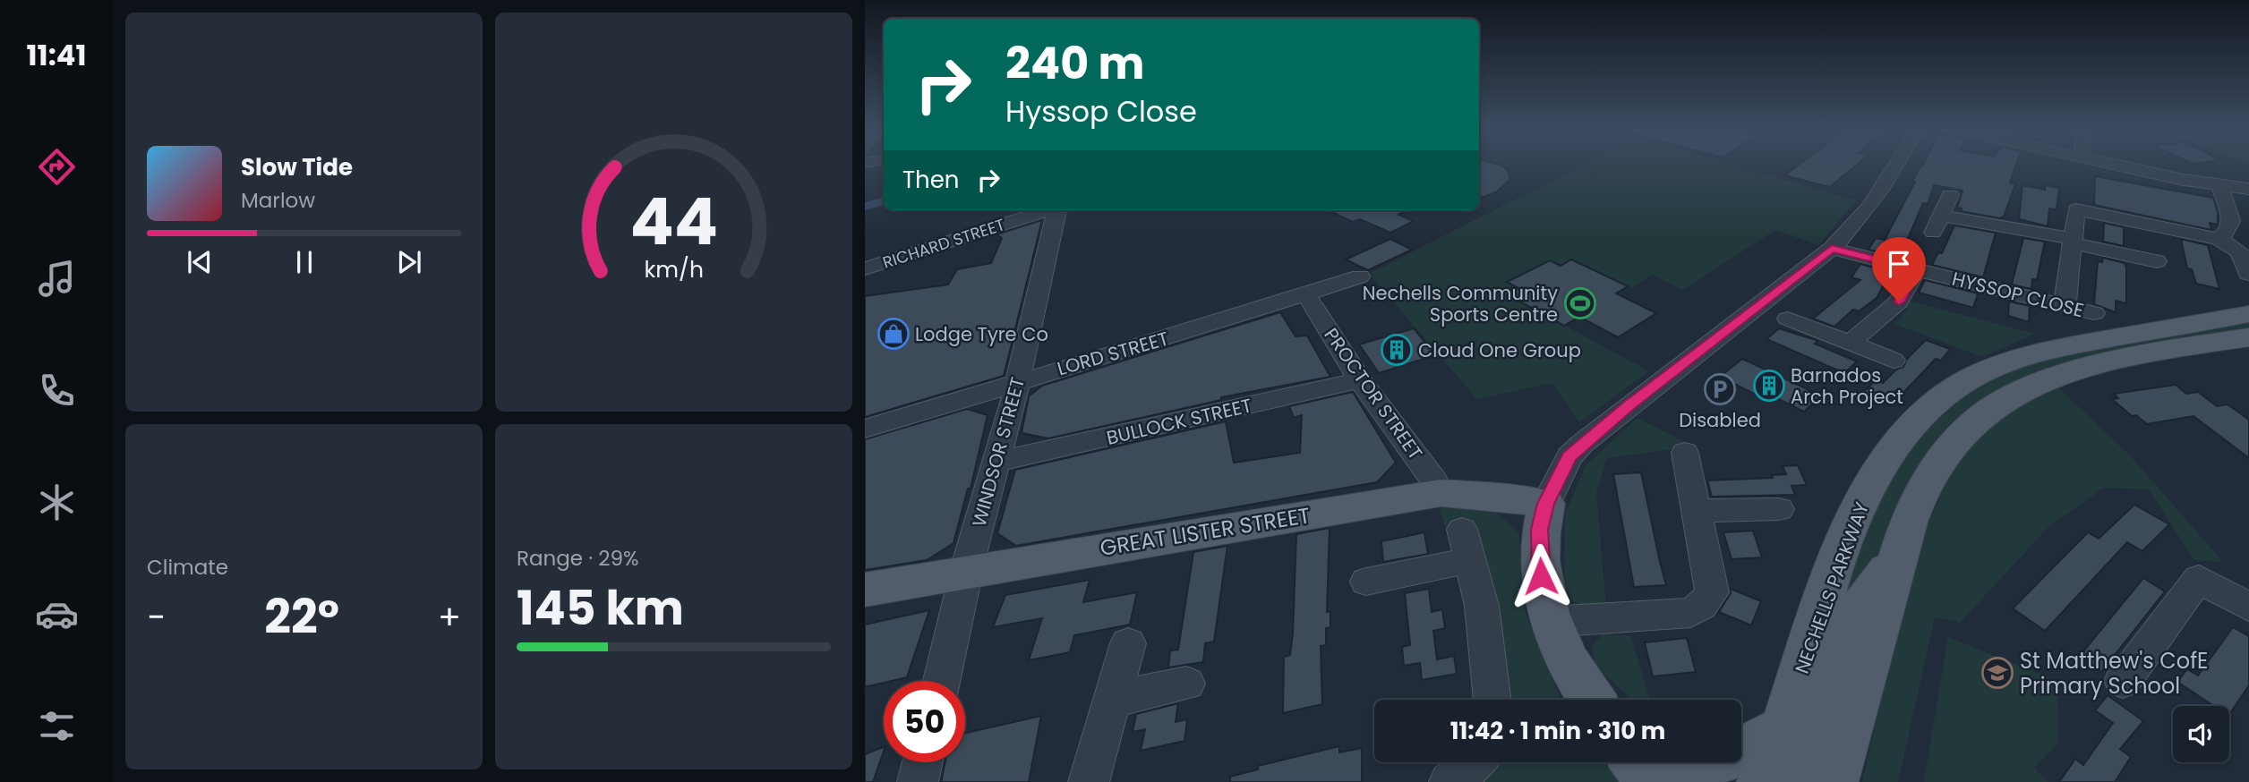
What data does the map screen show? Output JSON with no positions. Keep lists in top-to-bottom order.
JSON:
{
  "streets": {
    "main road": ["GREAT LISTER STREET", "NECHELLS PARKWAY"],
    "street": [
      "RICHARD STREET",
      "HYSSOP CLOSE",
      "LORD STREET",
      "PROCTOR STREET",
      "BULLOCK STREET",
      "WINDSOR STREET"
    ]
  },
  "crossings": [
    ["LORD STREET", "PROCTOR STREET"],
    ["LORD STREET", "WINDSOR STREET"],
    ["PROCTOR STREET", "BULLOCK STREET"],
    ["PROCTOR STREET", "GREAT LISTER STREET"],
    ["BULLOCK STREET", "WINDSOR STREET"],
    ["WINDSOR STREET", "GREAT LISTER STREET"]
  ],
  "places": {
    "sports": ["Nechells Community Sports Centre"],
    "shop": ["Lodge Tyre Co"],
    "building": ["Cloud One Group", "Barnados Arch Project"],
    "parking": ["Disabled"],
    "school or university": ["St Matthew's CofE Primary School"]
  },
  "page": {
    "tabs": "11:41",
    "turn": ["240 m", "Hyssop Close"],
    "song": ["Slow Tide", "Marlow"],
    "then": "Then",
    "tile": [
      "Climate",
      ["Range · 29%", "145 km"]
    ],
    "heat": ["−", "22°", "+"],
    "limit": "50",
    "trip": "11:42 · 1 min · 310 m",
    "gauge": ["44", "km/h"]
  }
}
